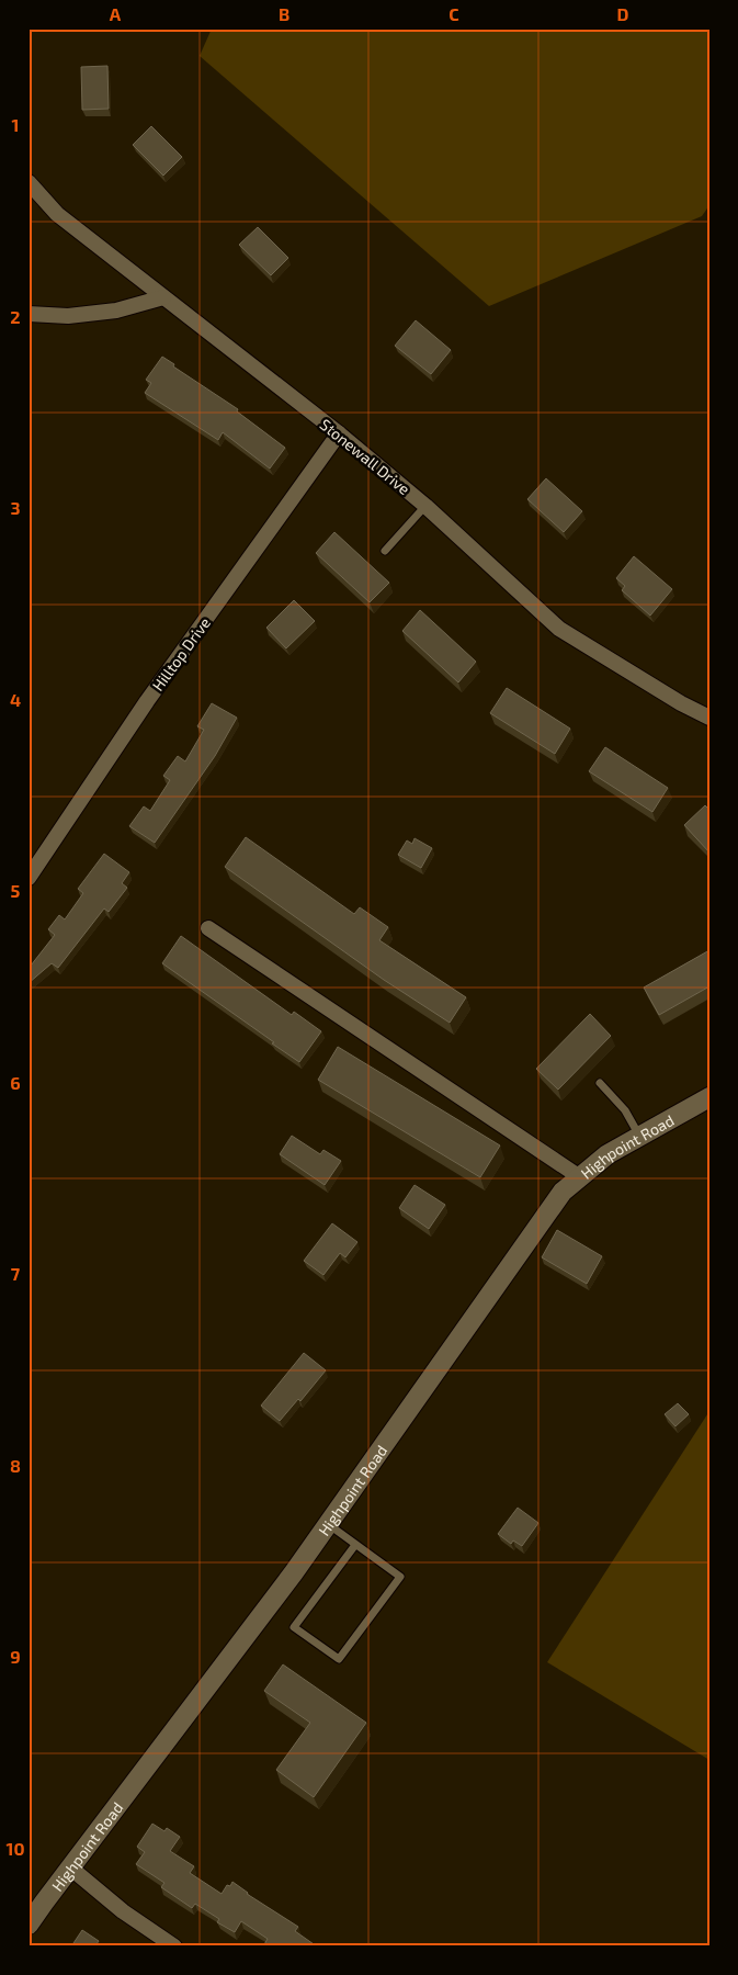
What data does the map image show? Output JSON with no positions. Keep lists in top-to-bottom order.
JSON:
{
  "streets": {
    "street": ["Stonewall Drive", "Hilltop Drive", "Highpoint Road"]
  },
  "crossings": [
    ["Stonewall Drive", "Hilltop Drive"]
  ],
  "grid": {
    "columns": [
      "A",
      "B",
      "C",
      "D"
    ],
    "rows": [
      "1",
      "2",
      "3",
      "4",
      "5",
      "6",
      "7",
      "8",
      "9",
      "10"
    ]
  }
}
